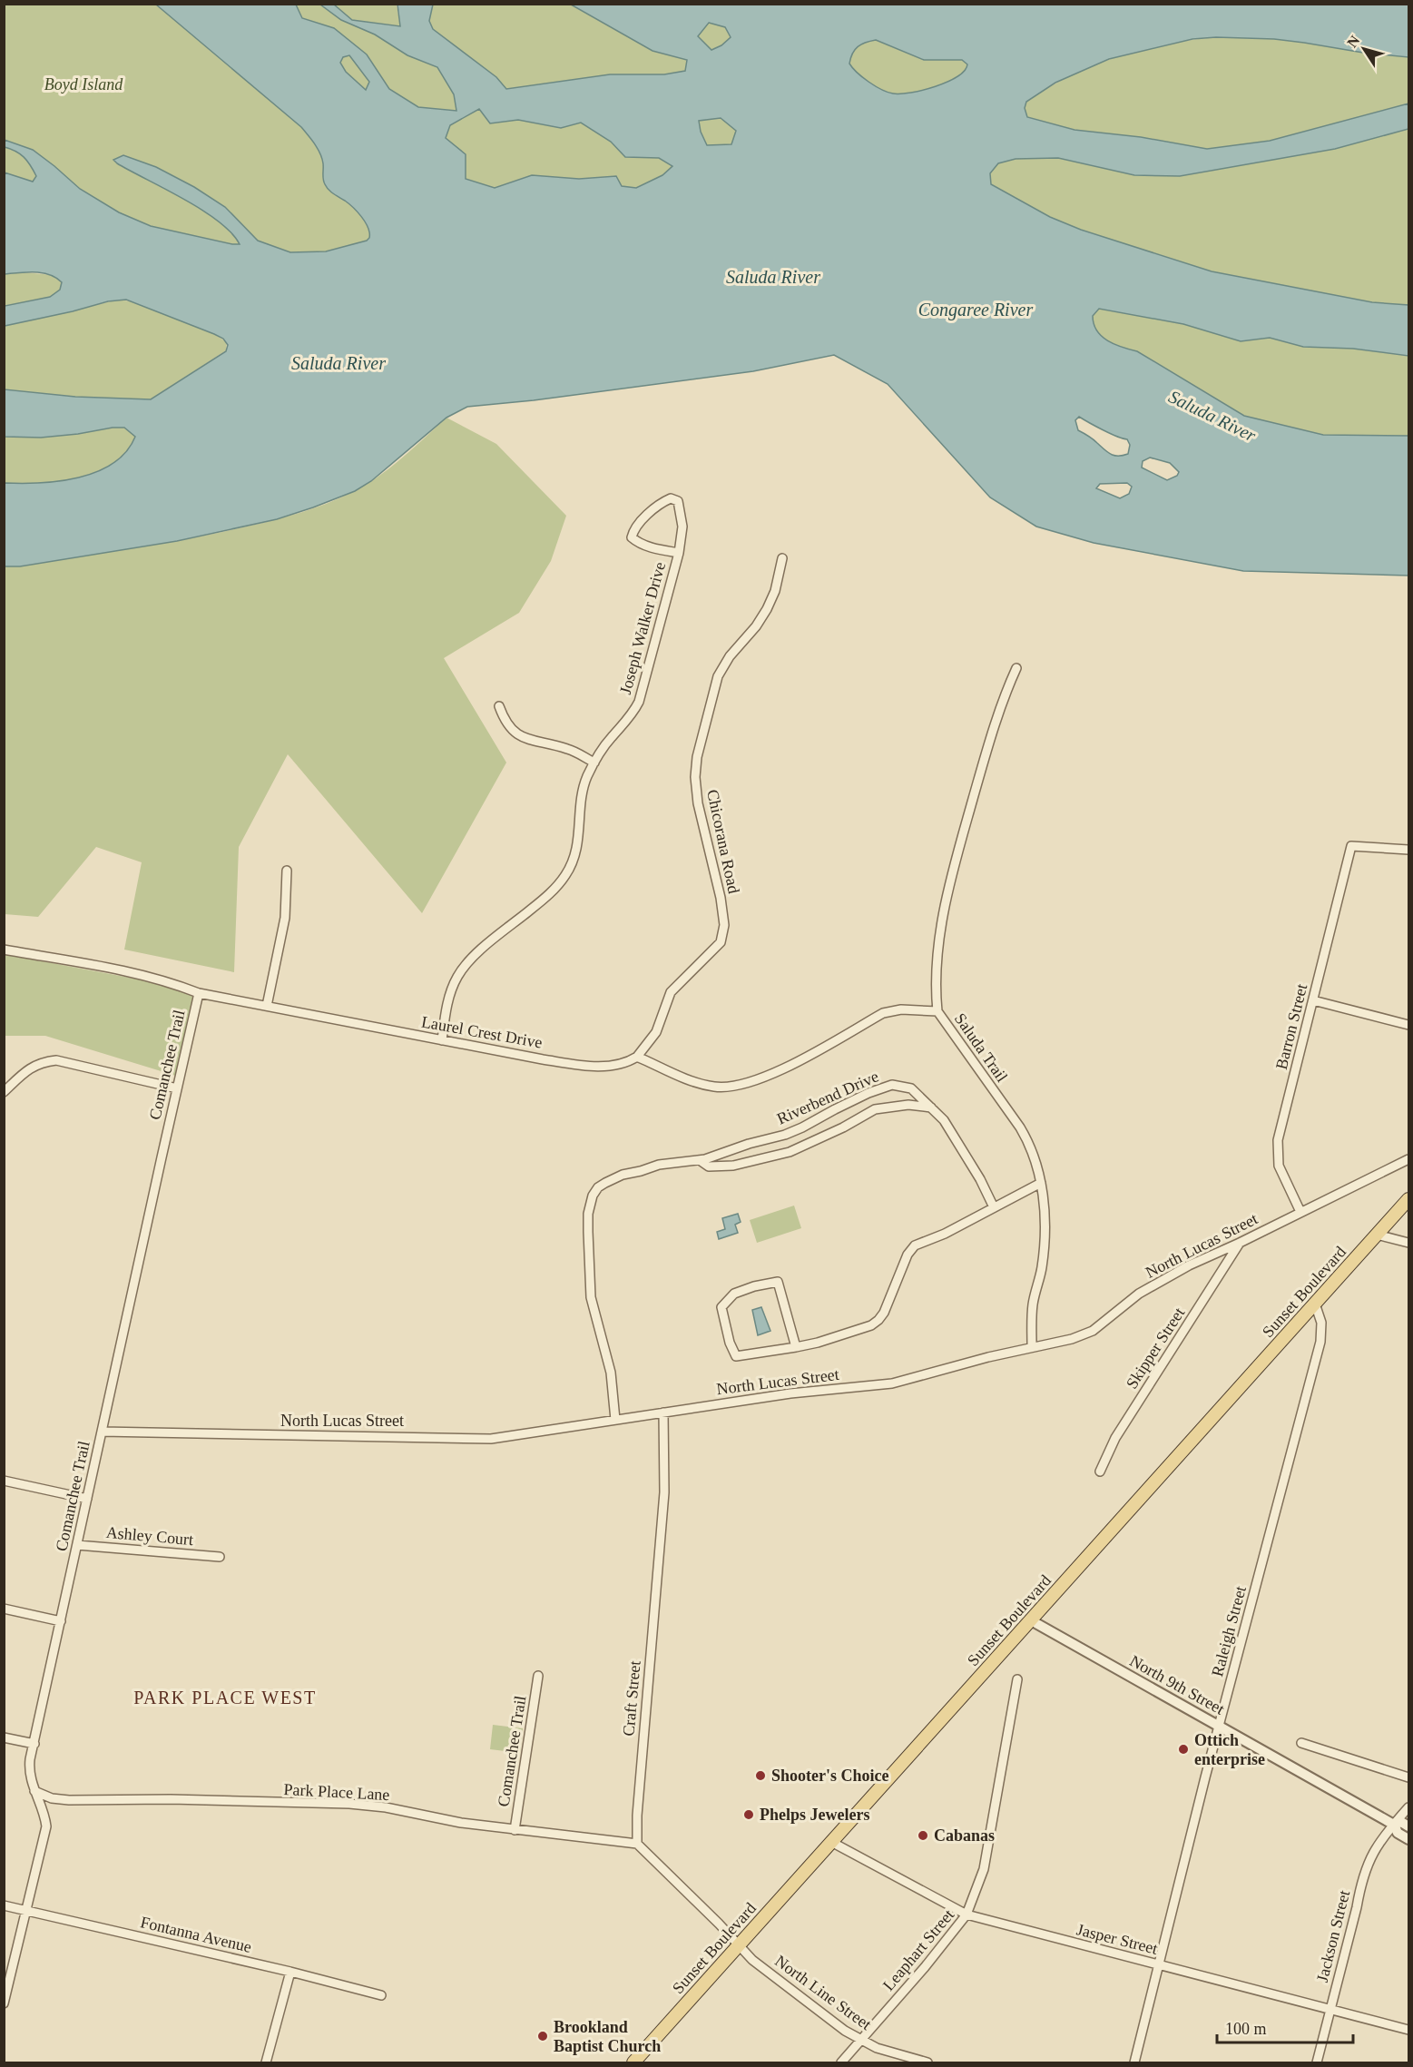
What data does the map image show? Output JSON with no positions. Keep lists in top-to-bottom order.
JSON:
{
  "streets": {
    "main road": ["Sunset Boulevard"],
    "street": [
      "Joseph Walker Drive",
      "Chicorana Road",
      "Barron Street",
      "Laurel Crest Drive",
      "Saluda Trail",
      "Comanchee Trail",
      "Riverbend Drive",
      "North Lucas Street",
      "Skipper Street",
      "Ashley Court",
      "Raleigh Street",
      "North 9th Street",
      "Craft Street",
      "Park Place Lane",
      "Fontanna Avenue",
      "Jackson Street",
      "Jasper Street",
      "Leaphart Street",
      "North Line Street"
    ]
  },
  "crossings": [
    ["Joseph Walker Drive", "Laurel Crest Drive"],
    ["Chicorana Road", "Laurel Crest Drive"],
    ["Barron Street", "North Lucas Street"],
    ["Laurel Crest Drive", "Comanchee Trail"],
    ["Saluda Trail", "North Lucas Street"],
    ["Comanchee Trail", "North Lucas Street"],
    ["Comanchee Trail", "Ashley Court"],
    ["Comanchee Trail", "Park Place Lane"],
    ["Comanchee Trail", "Fontanna Avenue"],
    ["Riverbend Drive", "North Lucas Street"],
    ["North Lucas Street", "Skipper Street"],
    ["North Lucas Street", "Craft Street"],
    ["Sunset Boulevard", "Raleigh Street"],
    ["Sunset Boulevard", "North 9th Street"],
    ["Sunset Boulevard", "Jasper Street"],
    ["Sunset Boulevard", "North Line Street"],
    ["Raleigh Street", "North 9th Street"],
    ["Raleigh Street", "Jasper Street"],
    ["North 9th Street", "Jackson Street"],
    ["Craft Street", "Park Place Lane"],
    ["Jackson Street", "Jasper Street"],
    ["Jasper Street", "Leaphart Street"],
    ["Leaphart Street", "North Line Street"]
  ],
  "districts": ["PARK PLACE WEST"],
  "water": ["Saluda River", "Congaree River"],
  "parks": ["Boyd Island"],
  "places": [
    "Ottich enterprise",
    "Shooter's Choice",
    "Phelps Jewelers",
    "Cabanas",
    "Brookland Baptist Church"
  ],
  "scale_bar": "100 m",
  "north": "top left"
}
